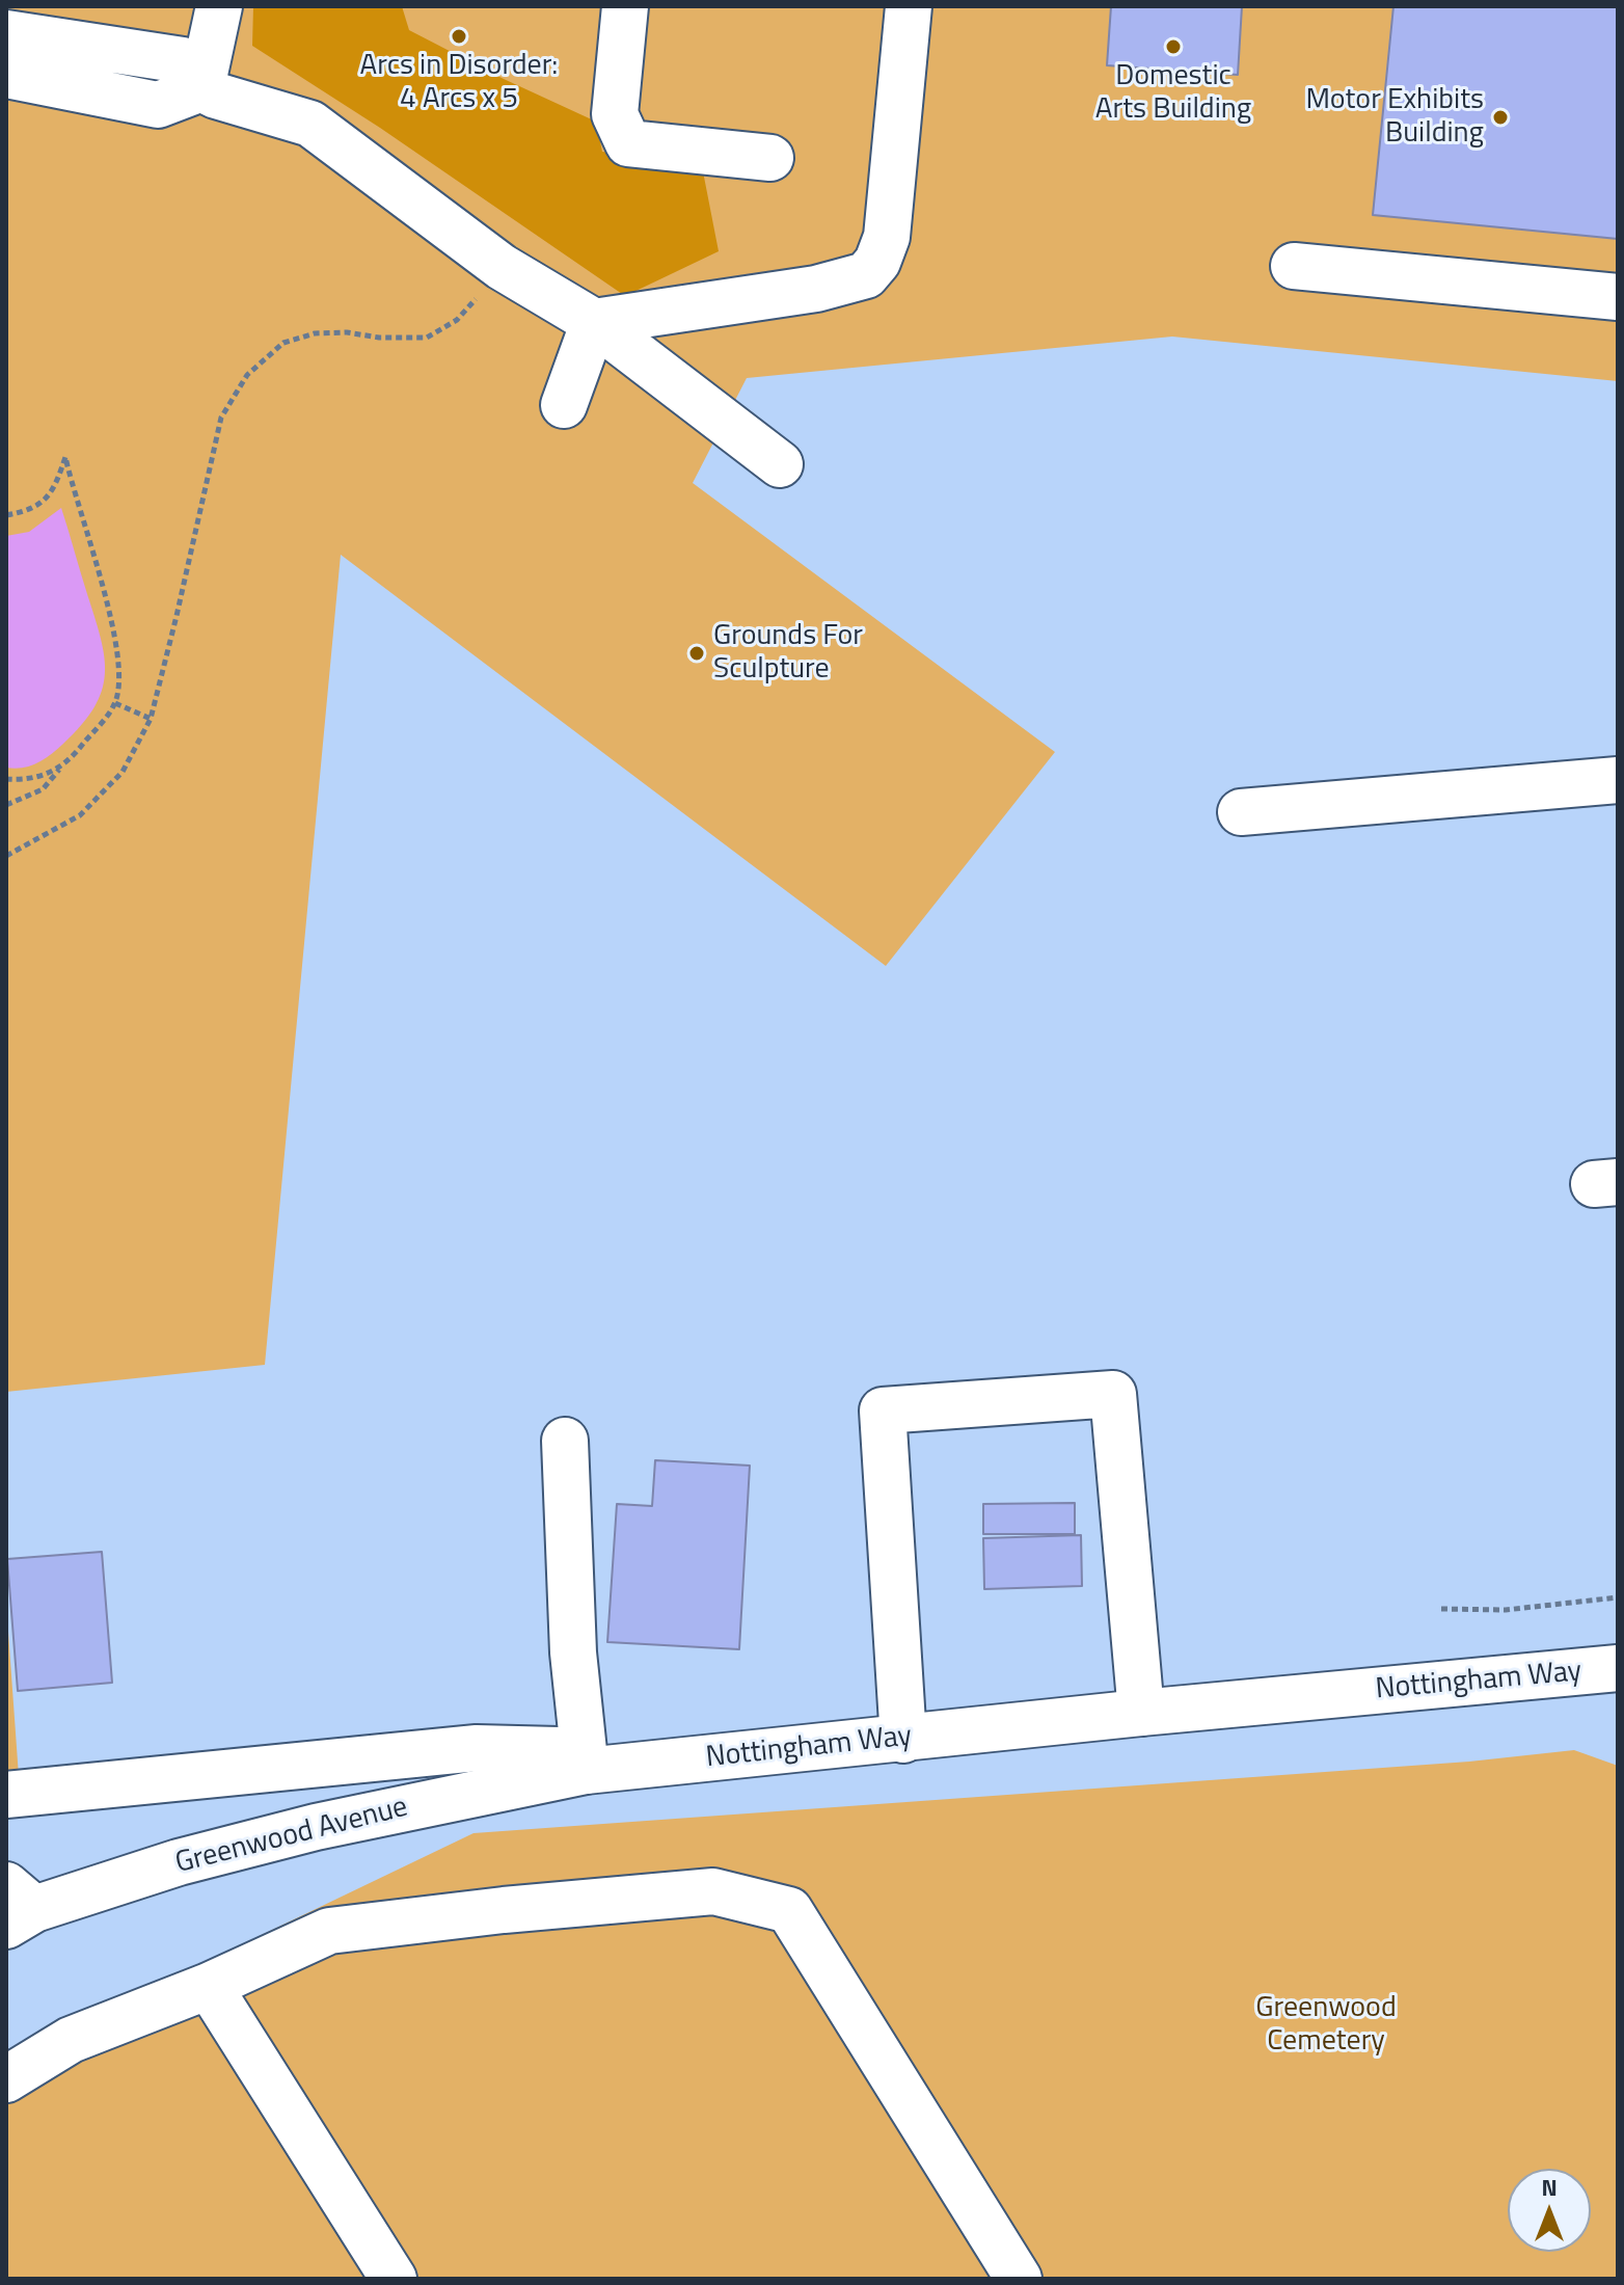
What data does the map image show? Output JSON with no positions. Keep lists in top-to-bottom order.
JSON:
{
  "streets": {
    "main road": ["Nottingham Way", "Greenwood Avenue"]
  },
  "crossings": [
    ["Nottingham Way", "Greenwood Avenue"]
  ],
  "parks": ["Greenwood Cemetery"],
  "places": [
    "Arcs in Disorder: 4 Arcs x 5",
    "Domestic Arts Building",
    "Motor Exhibits Building",
    "Grounds For Sculpture"
  ],
  "north": "top"
}
